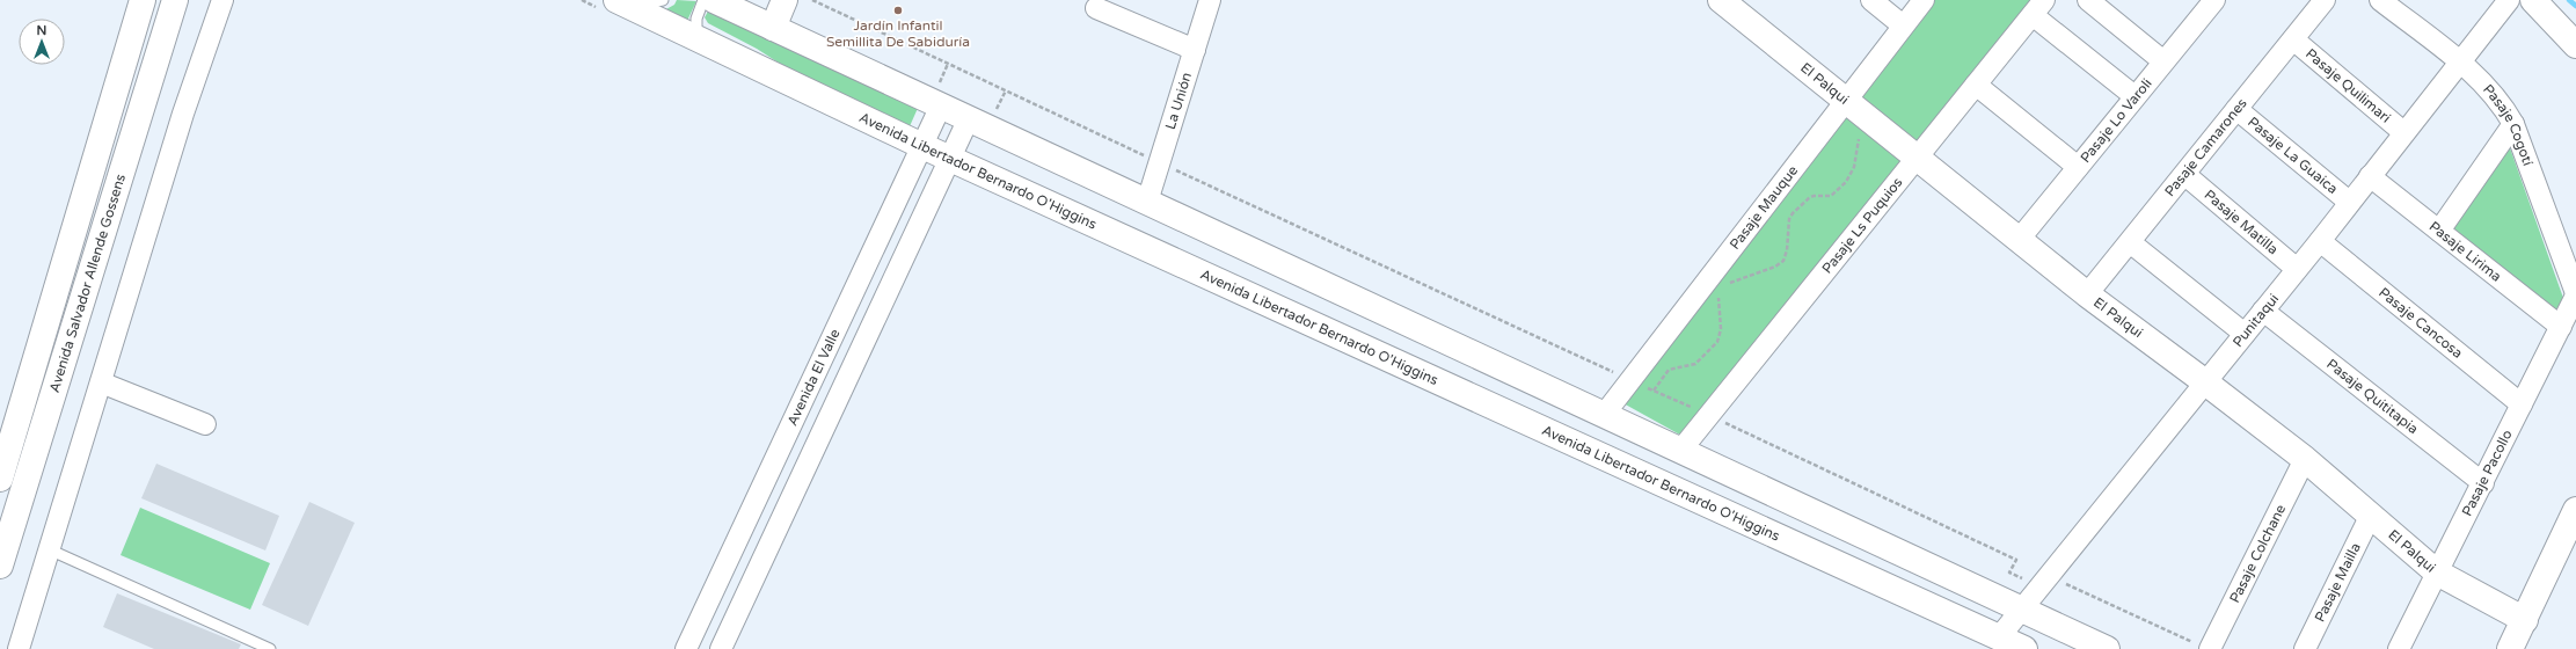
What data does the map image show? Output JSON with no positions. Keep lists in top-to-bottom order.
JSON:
{
  "streets": {
    "main road": ["El Palqui", "Avenida Libertador Bernardo O'Higgins", "Avenida Salvador Allende Gossens"],
    "street": [
      "Pasaje Quilimari",
      "La Unión",
      "Pasaje Lo Varoli",
      "Pasaje Cogotí",
      "Pasaje Camarones",
      "Pasaje La Guaica",
      "Pasaje Mauque",
      "Pasaje Matilla",
      "Pasaje Ls Puquios",
      "Pasaje Lirima",
      "Punitaqui",
      "Pasaje Cancosa",
      "Avenida El Valle",
      "Pasaje Quititapia",
      "Pasaje Pacollo",
      "Pasaje Colchane",
      "Pasaje Mailla"
    ]
  },
  "crossings": [
    ["El Palqui", "Pasaje Lo Varoli"],
    ["El Palqui", "Pasaje Camarones"],
    ["El Palqui", "Pasaje Mauque"],
    ["El Palqui", "Pasaje Ls Puquios"],
    ["El Palqui", "Punitaqui"],
    ["El Palqui", "Pasaje Pacollo"],
    ["El Palqui", "Pasaje Colchane"],
    ["El Palqui", "Pasaje Mailla"],
    ["Pasaje Quilimari", "Pasaje Camarones"],
    ["Pasaje Quilimari", "Punitaqui"],
    ["Pasaje Cogotí", "Punitaqui"],
    ["Pasaje Cogotí", "Pasaje Pacollo"],
    ["Pasaje Camarones", "Pasaje La Guaica"],
    ["Pasaje Camarones", "Pasaje Matilla"],
    ["Pasaje La Guaica", "Punitaqui"],
    ["Avenida Libertador Bernardo O'Higgins", "Punitaqui"],
    ["Avenida Libertador Bernardo O'Higgins", "Avenida El Valle"],
    ["Pasaje Matilla", "Punitaqui"],
    ["Pasaje Lirima", "Punitaqui"],
    ["Pasaje Lirima", "Pasaje Pacollo"],
    ["Punitaqui", "Pasaje Cancosa"],
    ["Punitaqui", "Pasaje Quititapia"],
    ["Pasaje Cancosa", "Pasaje Pacollo"],
    ["Pasaje Quititapia", "Pasaje Pacollo"]
  ],
  "places": ["Jardín Infantil Semillita De Sabiduría"],
  "north": "top"
}
